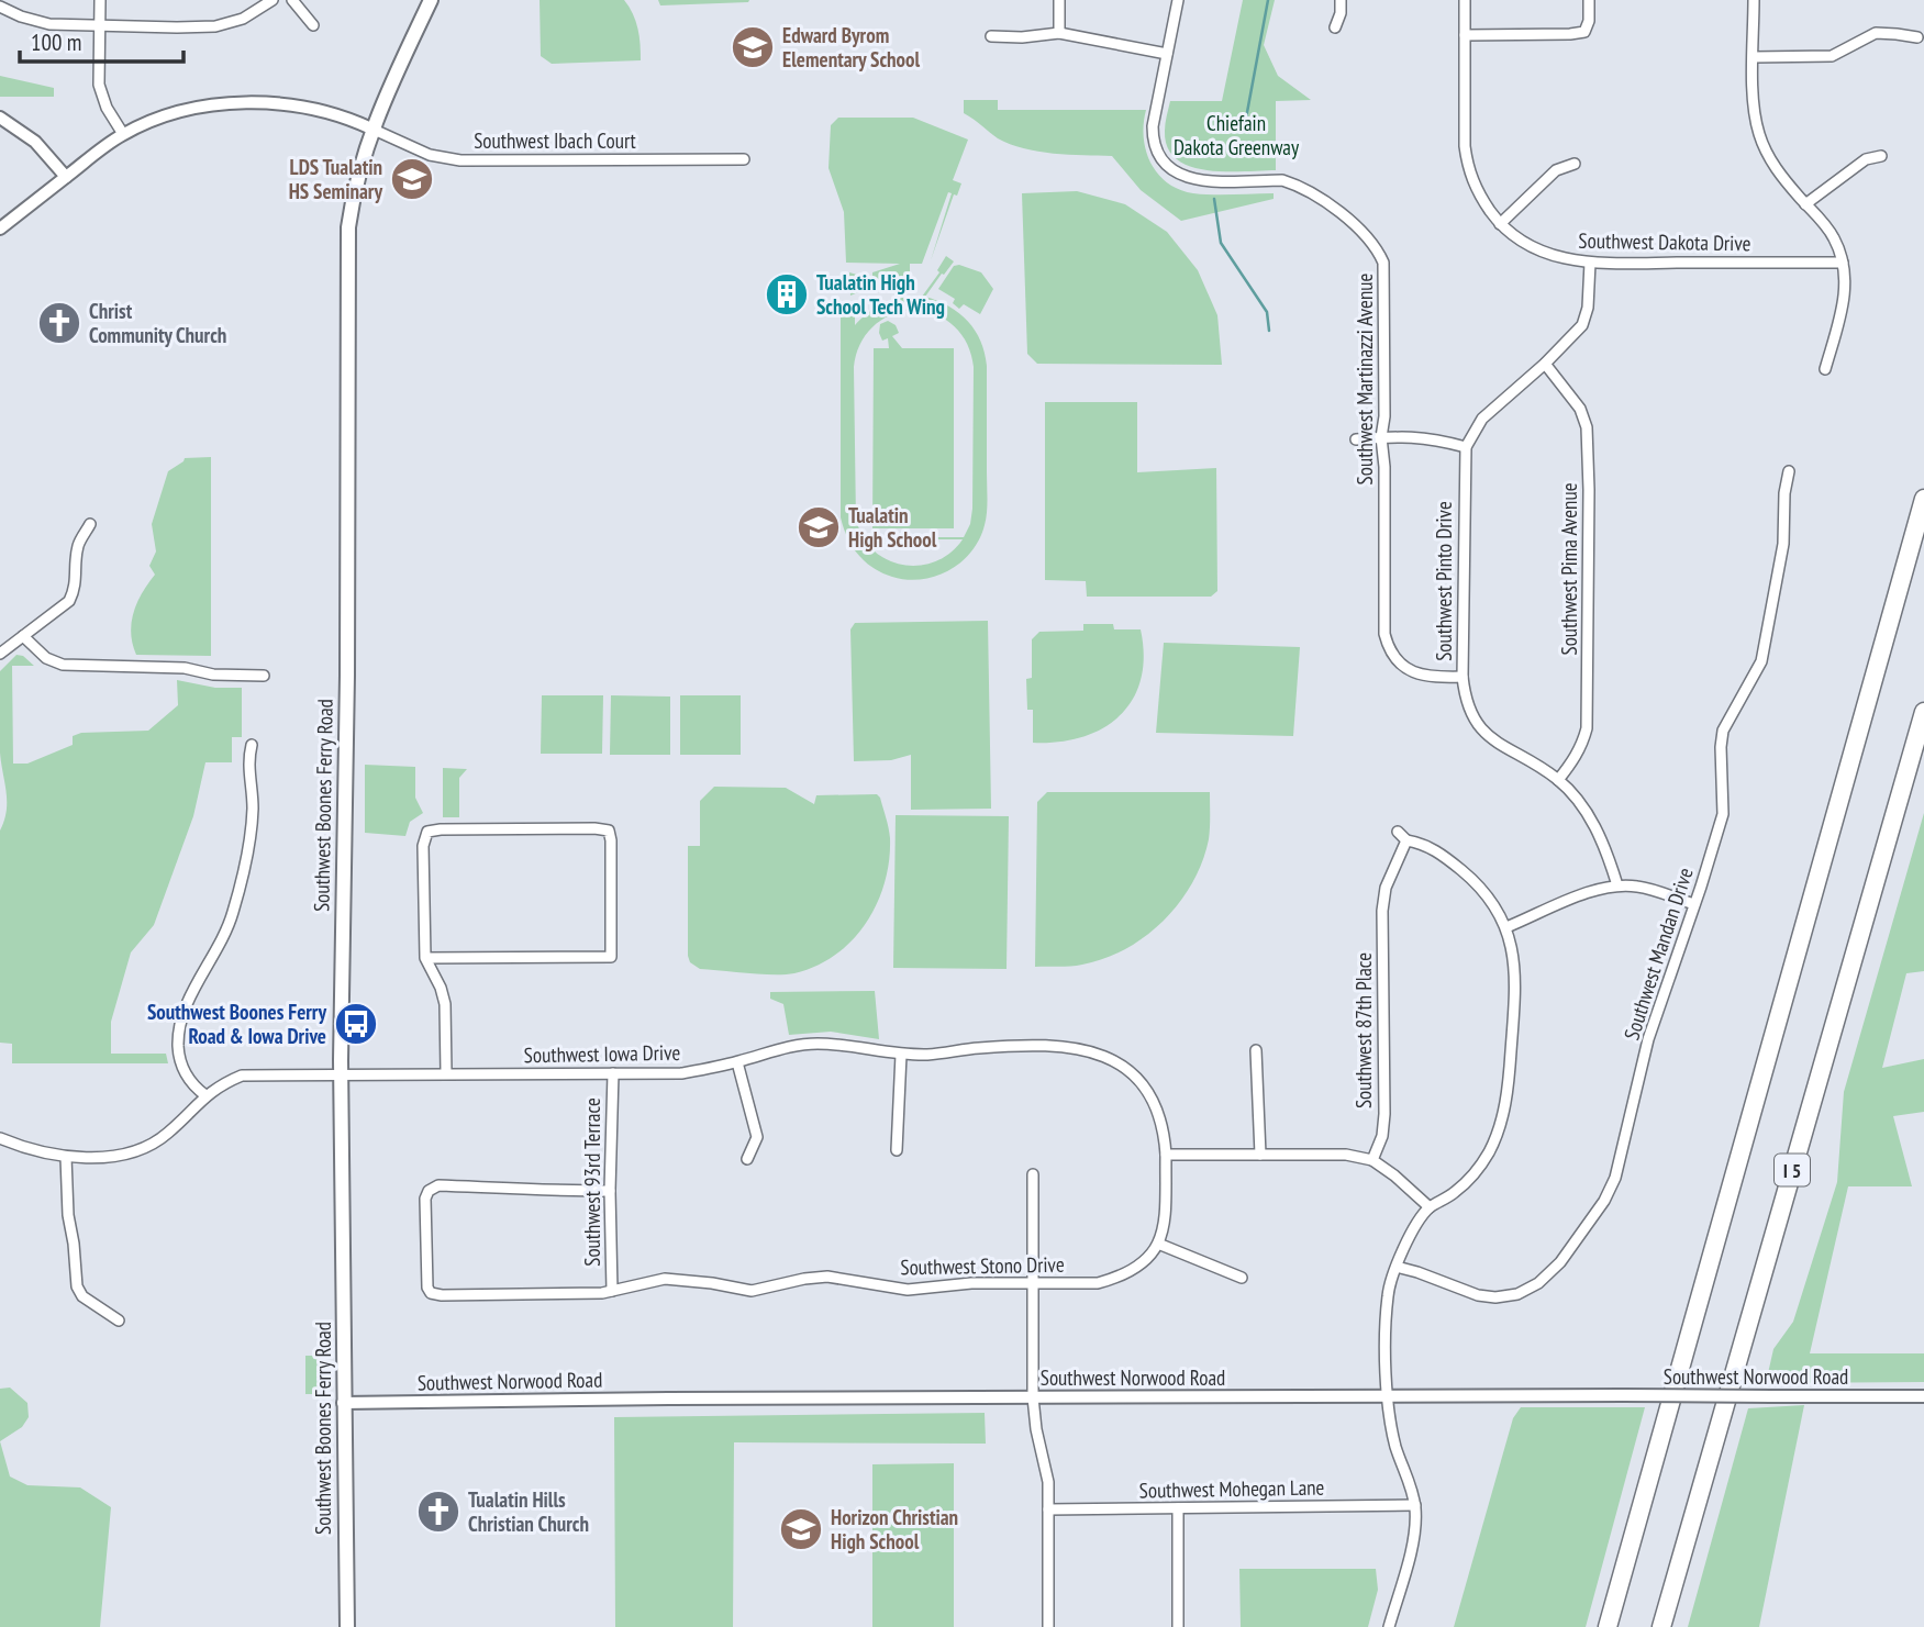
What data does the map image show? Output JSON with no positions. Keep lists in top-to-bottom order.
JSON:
{
  "streets": {
    "highway": ["I 5"],
    "main road": ["Southwest Boones Ferry Road"],
    "street": [
      "Southwest Ibach Court",
      "Southwest Dakota Drive",
      "Southwest Martinazzi Avenue",
      "Southwest Pima Avenue",
      "Southwest Pinto Drive",
      "Southwest Mandan Drive",
      "Southwest 87th Place",
      "Southwest Iowa Drive",
      "Southwest 93rd Terrace",
      "Southwest Stono Drive",
      "Southwest Norwood Road",
      "Southwest Mohegan Lane"
    ]
  },
  "crossings": [
    ["Southwest Ibach Court", "Southwest Boones Ferry Road"],
    ["Southwest Martinazzi Avenue", "Southwest Pinto Drive"],
    ["Southwest Pima Avenue", "Southwest Pinto Drive"],
    ["Southwest Boones Ferry Road", "Southwest Iowa Drive"],
    ["Southwest Boones Ferry Road", "Southwest Norwood Road"],
    ["Southwest Iowa Drive", "Southwest 93rd Terrace"],
    ["Southwest 93rd Terrace", "Southwest Stono Drive"]
  ],
  "parks": ["Chiefain Dakota Greenway"],
  "places": {
    "school or university": [
      "Edward Byrom Elementary School",
      "LDS Tualatin HS Seminary",
      "Tualatin High School",
      "Horizon Christian High School"
    ],
    "building": ["Tualatin High School Tech Wing"],
    "church": ["Christ Community Church", "Tualatin Hills Christian Church"],
    "bus stop": ["Southwest Boones Ferry Road & Iowa Drive"]
  },
  "scale_bar": "100 m"
}
